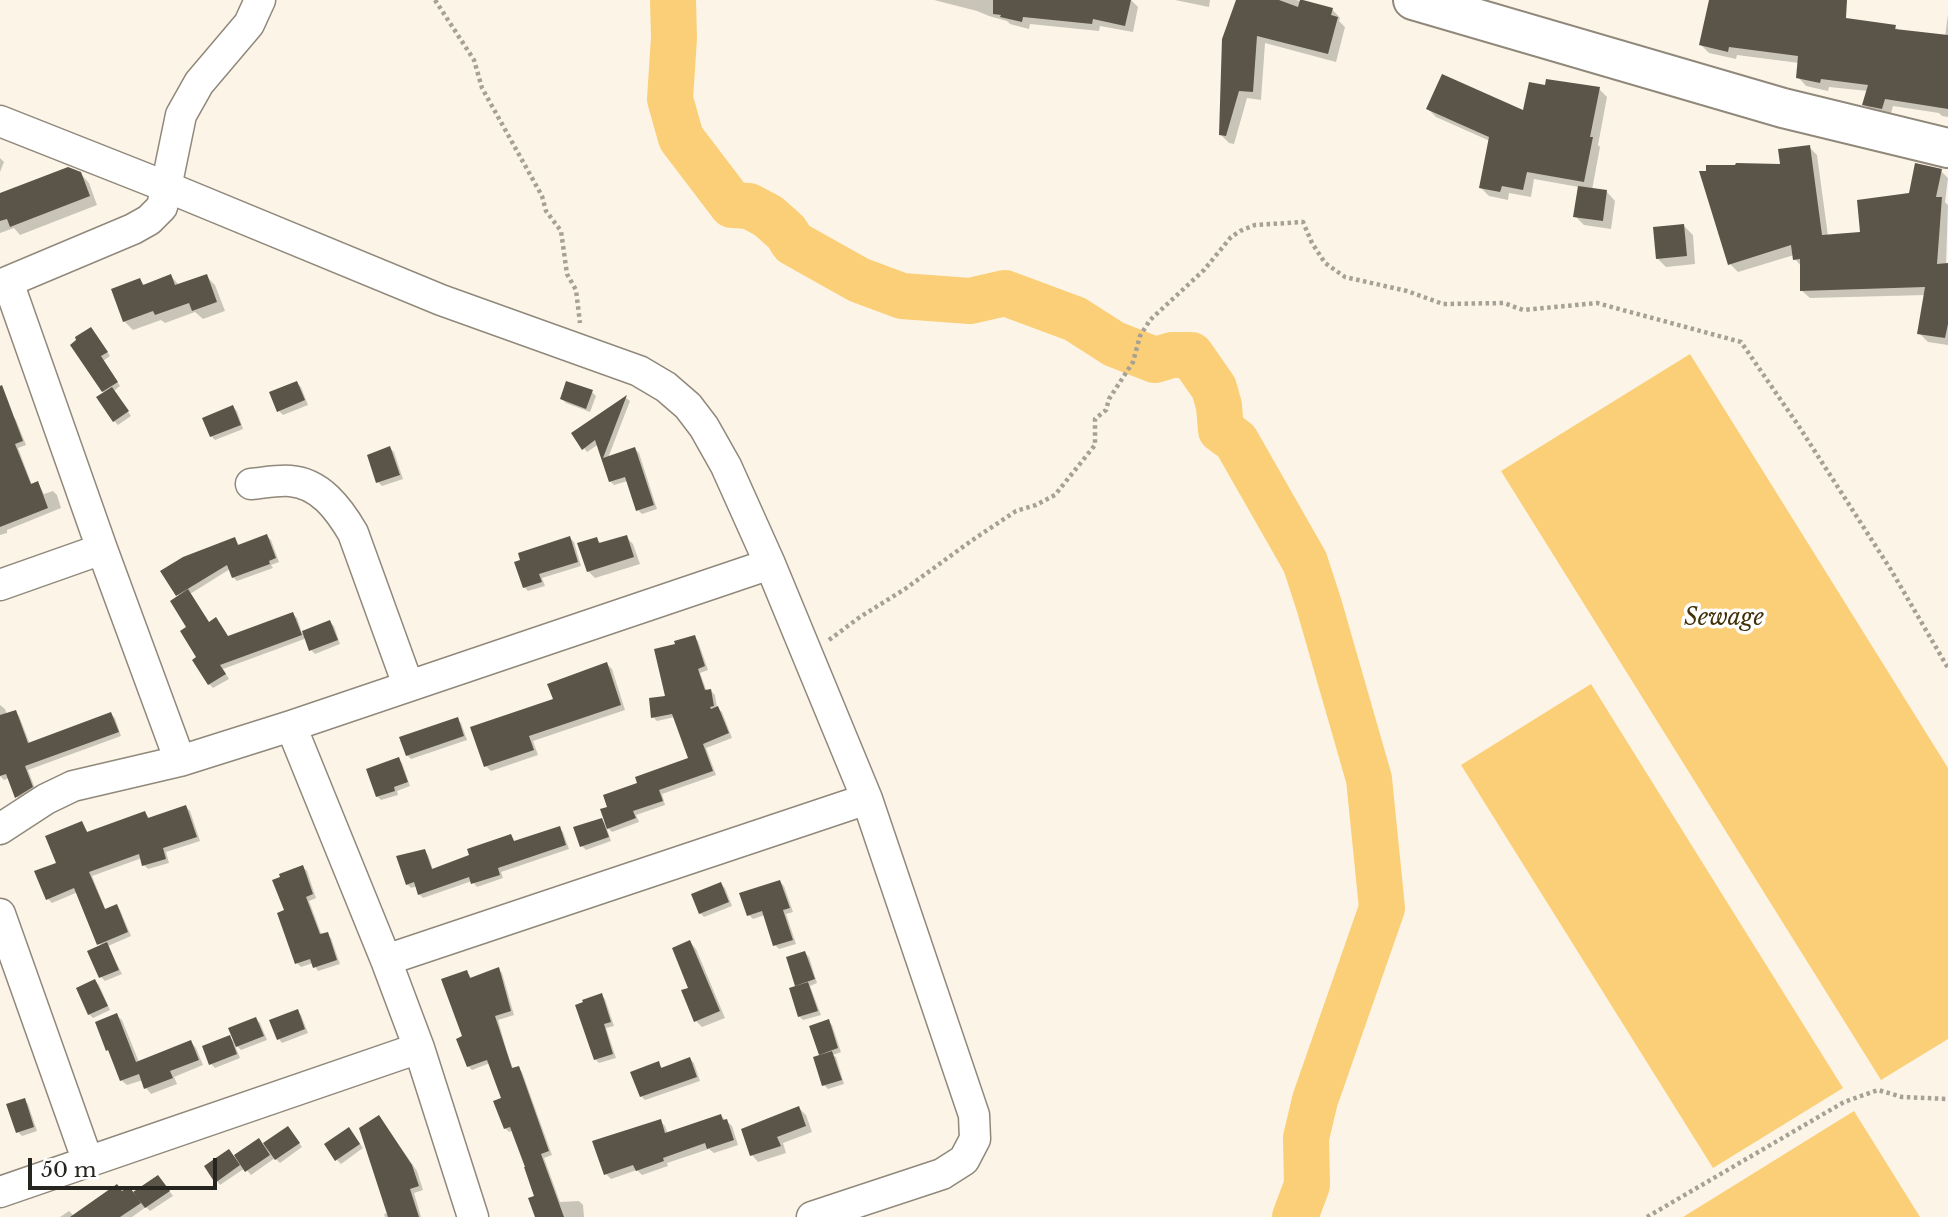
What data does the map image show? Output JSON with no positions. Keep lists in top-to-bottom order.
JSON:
{
  "water": ["Sewage"],
  "scale_bar": "50 m"
}
